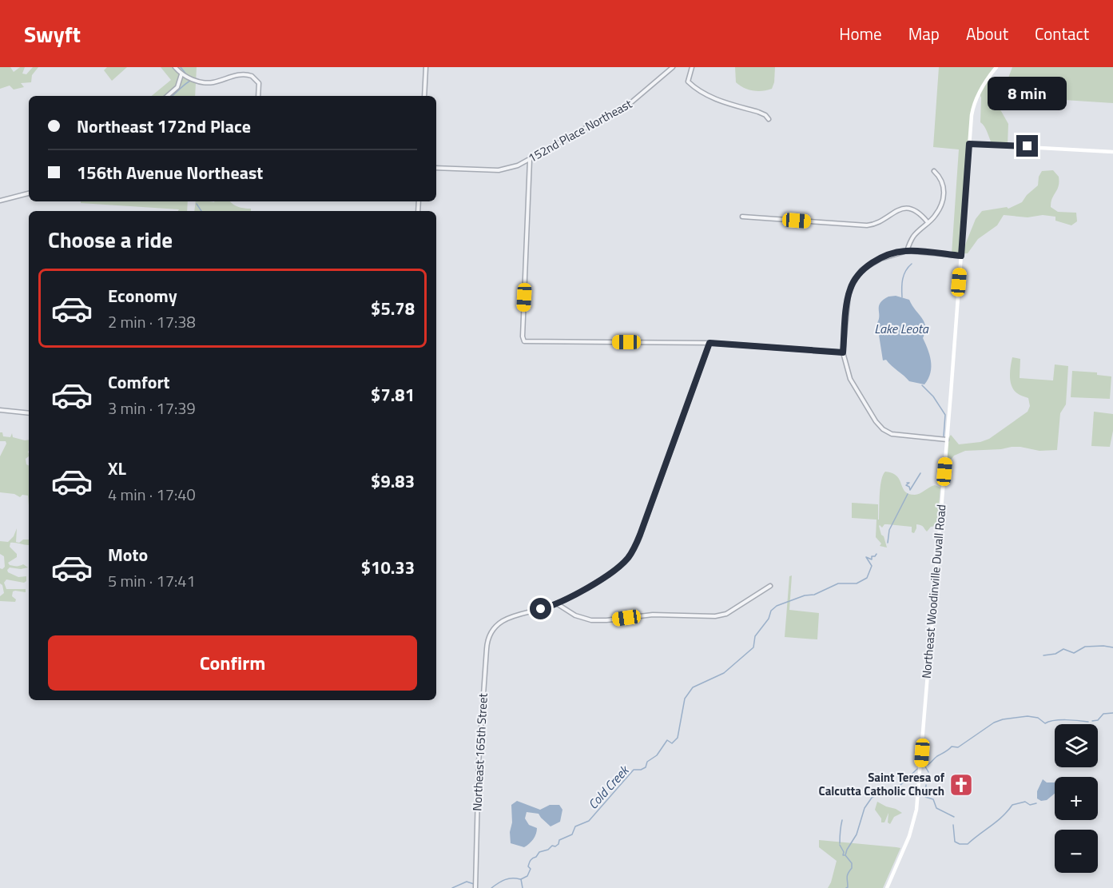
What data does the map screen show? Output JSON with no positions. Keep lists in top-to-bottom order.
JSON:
{
  "streets": {
    "main road": ["Northeast Woodinville Duvall Road"],
    "street": ["152nd Place Northeast", "Northeast 165th Street"]
  },
  "water": ["Lake Leota", "Cold Creek"],
  "places": {
    "church": ["Saint Teresa of Calcutta Catholic Church"]
  },
  "page": {
    "header": "Swyft",
    "nav": [
      "Home",
      "Map",
      "About",
      "Contact"
    ],
    "bubble": "8 min",
    "banner": ["Northeast 172nd Place", "156th Avenue Northeast"],
    "heading": "Choose a ride",
    "list": [
      {
        "name": "Economy",
        "note": "2 min · 17:38",
        "value": "$5.78"
      },
      {
        "name": "Comfort",
        "note": "3 min · 17:39",
        "value": "$7.81"
      },
      {
        "name": "XL",
        "note": "4 min · 17:40",
        "value": "$9.83"
      },
      {
        "name": "Moto",
        "note": "5 min · 17:41",
        "value": "$10.33"
      }
    ],
    "buttons": "Confirm",
    "map_buttons": ["+", "−"]
  }
}
